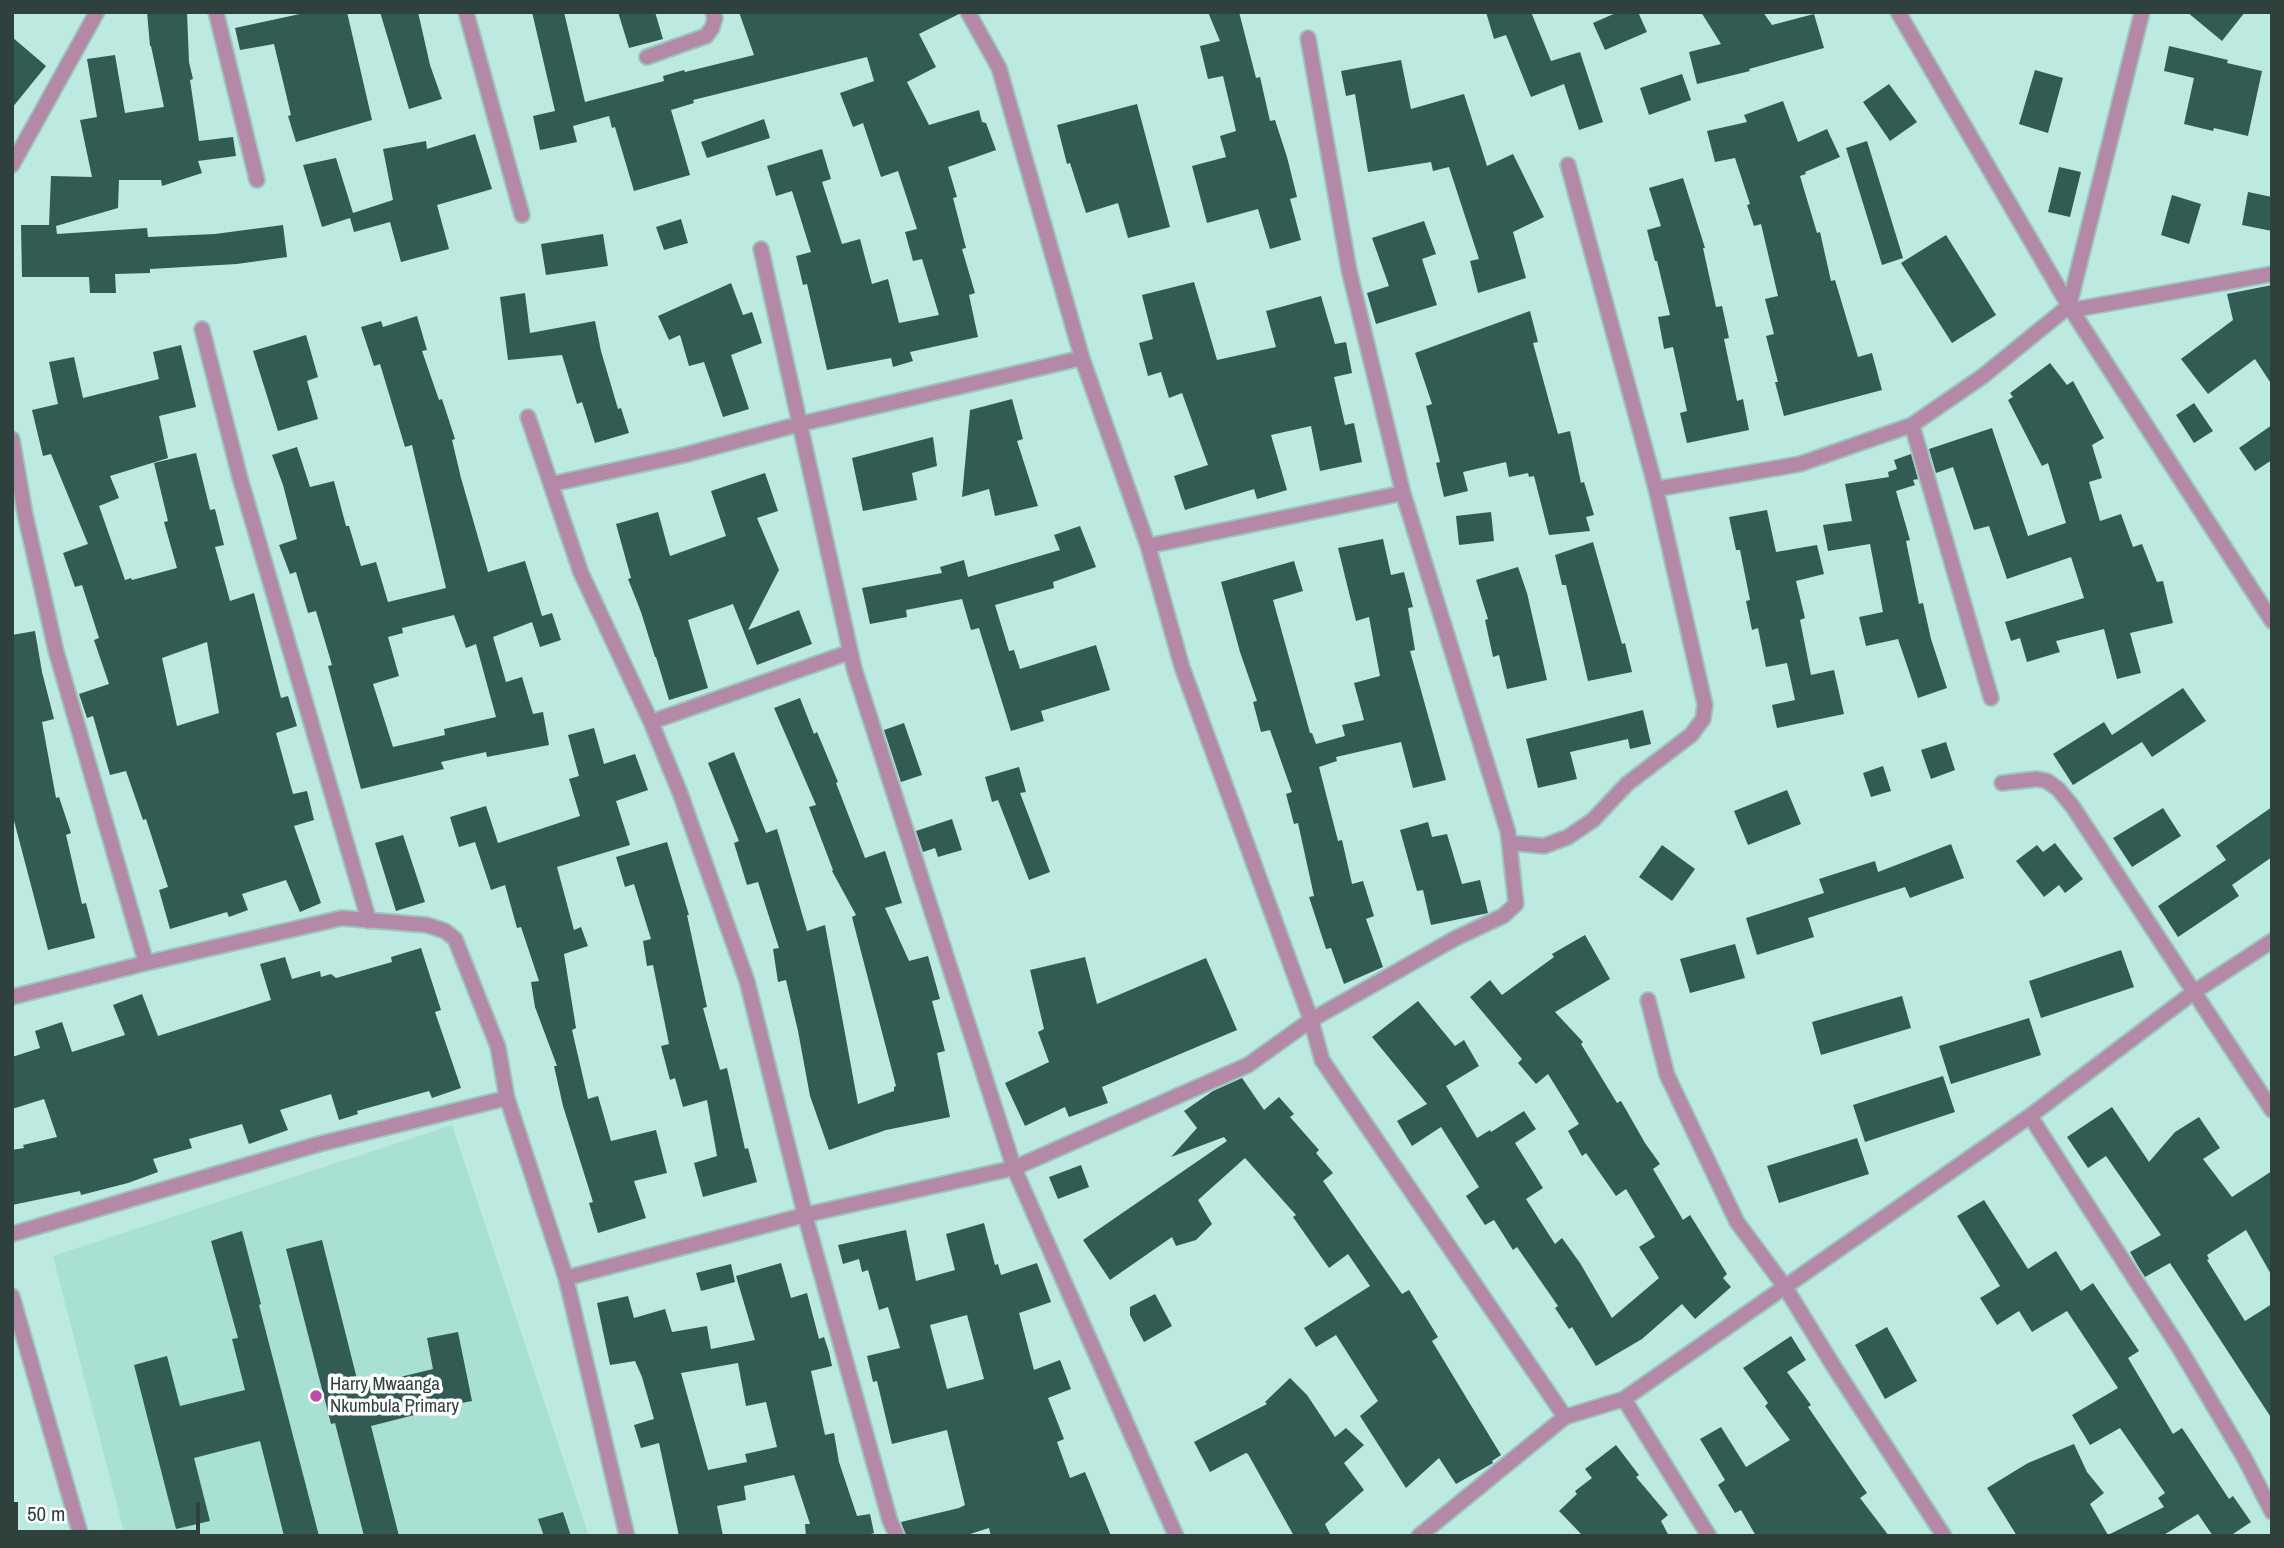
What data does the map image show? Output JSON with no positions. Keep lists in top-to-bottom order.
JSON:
{
  "places": ["Harry Mwaanga Nkumbula Primary"],
  "scale_bar": "50 m"
}
